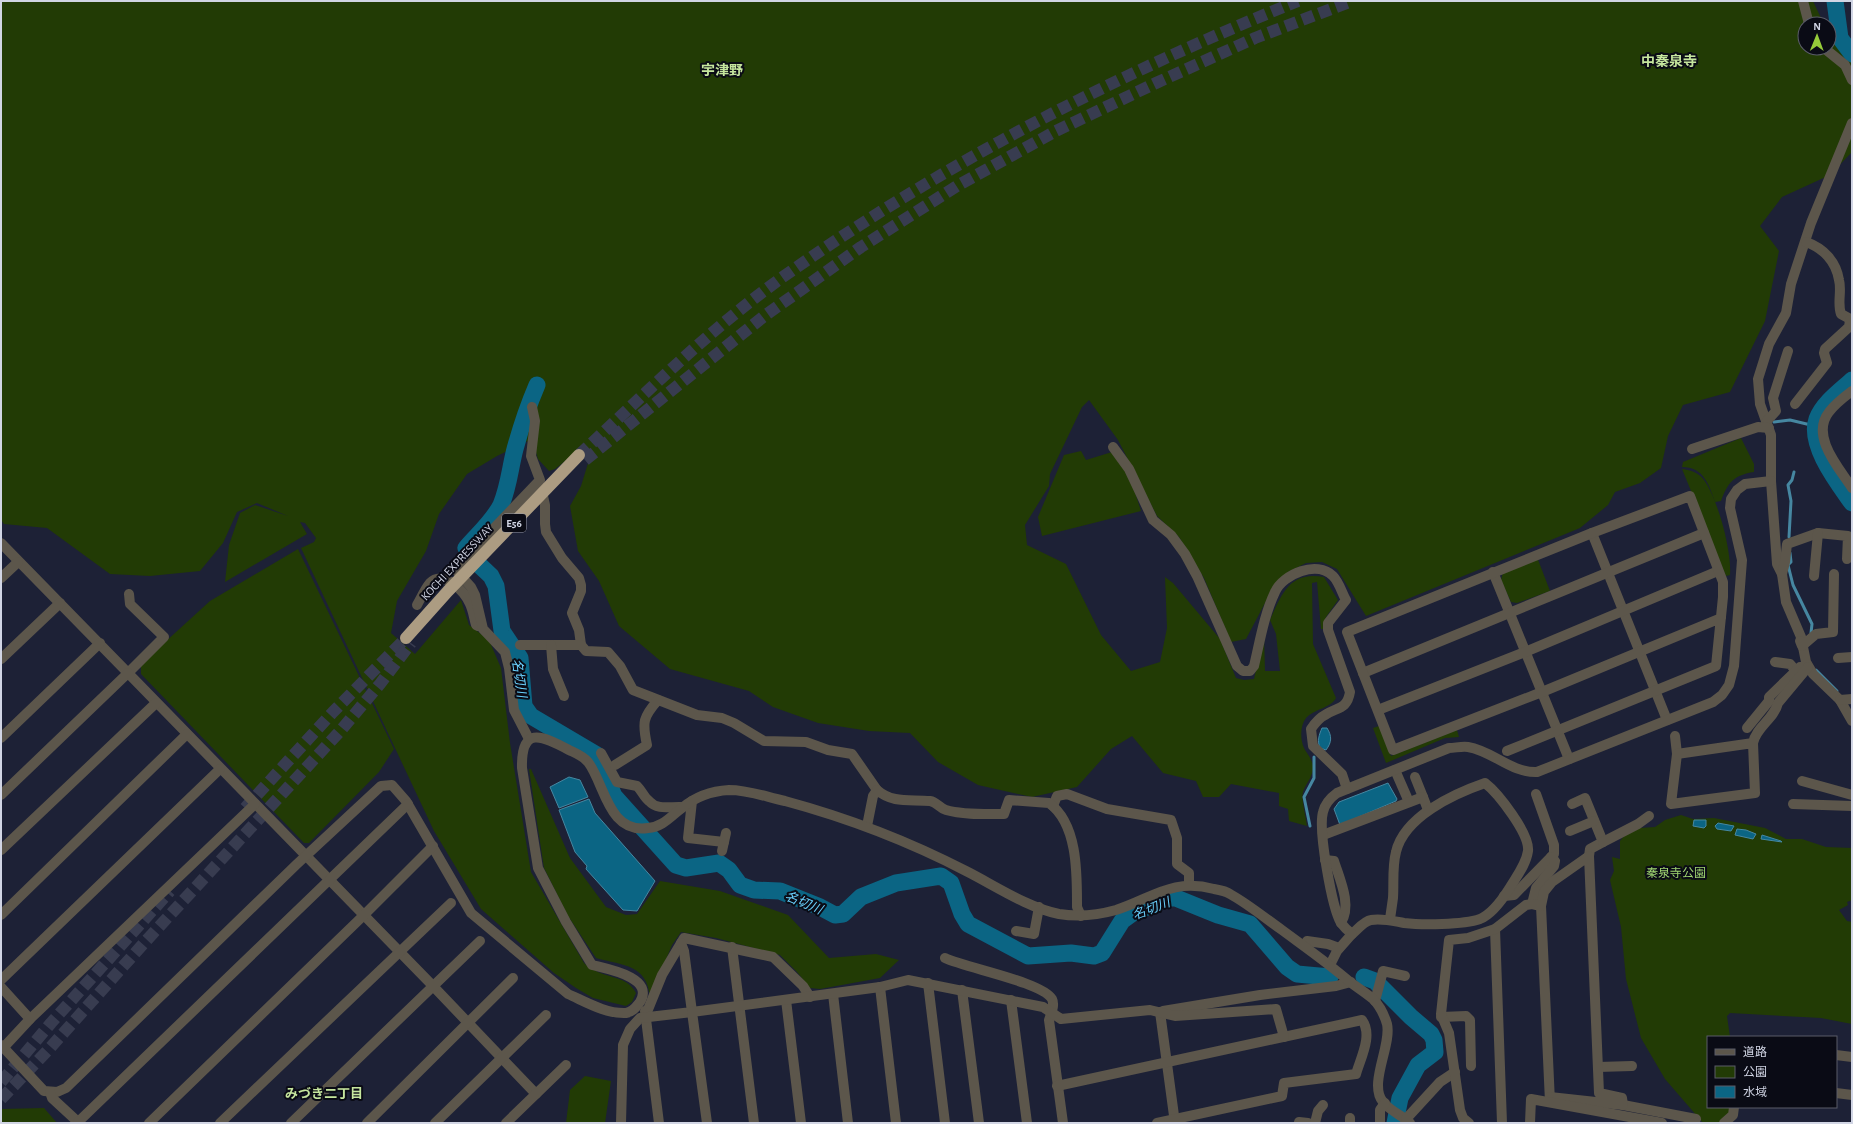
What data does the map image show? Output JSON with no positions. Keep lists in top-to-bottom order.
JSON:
{
  "streets": {
    "highway": ["E56", "KOCHI EXPRESSWAY"]
  },
  "districts": ["中秦泉寺", "宇津野", "みづき二丁目"],
  "water": ["名切川"],
  "parks": ["秦泉寺公園"],
  "legend": ["道路", "公園", "水域"],
  "north": "top"
}
